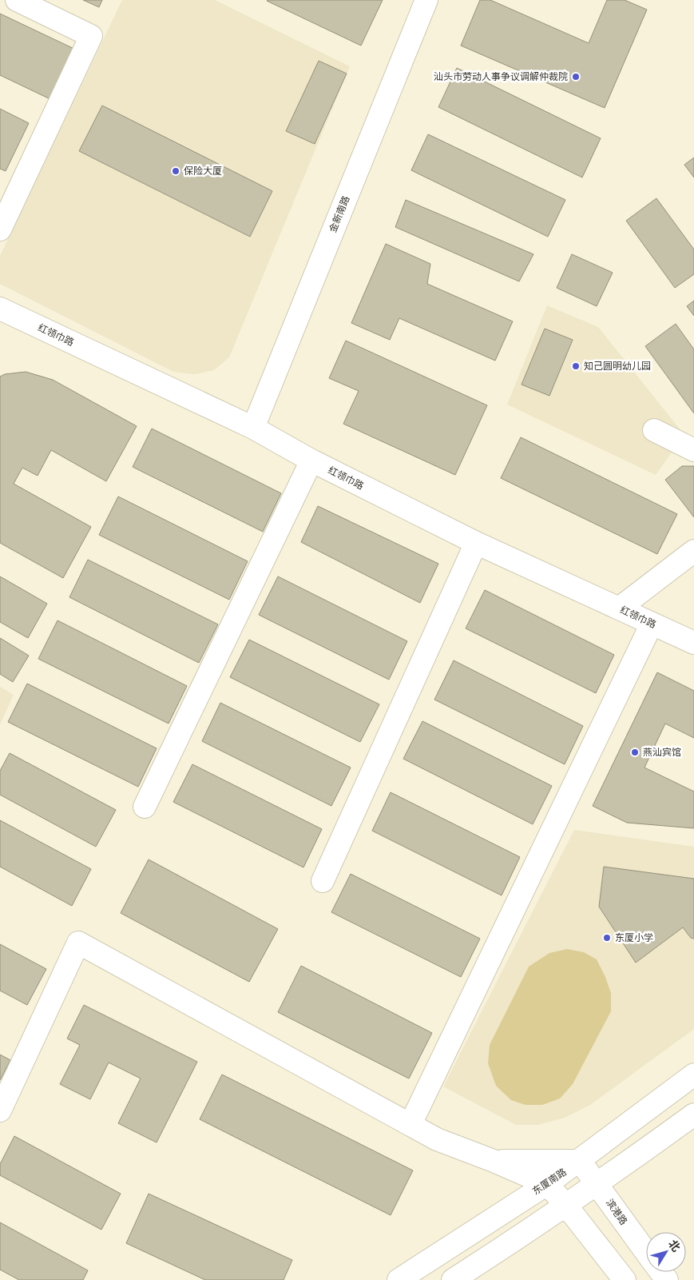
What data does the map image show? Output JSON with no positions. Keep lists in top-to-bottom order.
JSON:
{
  "streets": {
    "street": [
      "金新南路",
      "红领巾路",
      "东厦南路",
      "滨港路"
    ]
  },
  "crossings": [
    ["金新南路", "红领巾路"],
    ["东厦南路", "滨港路"]
  ],
  "places": [
    "汕头市劳动人事争议调解仲裁院",
    "保险大厦",
    "知己圆明幼儿园",
    "燕汕宾馆",
    "东厦小学"
  ],
  "north": "top right"
}
